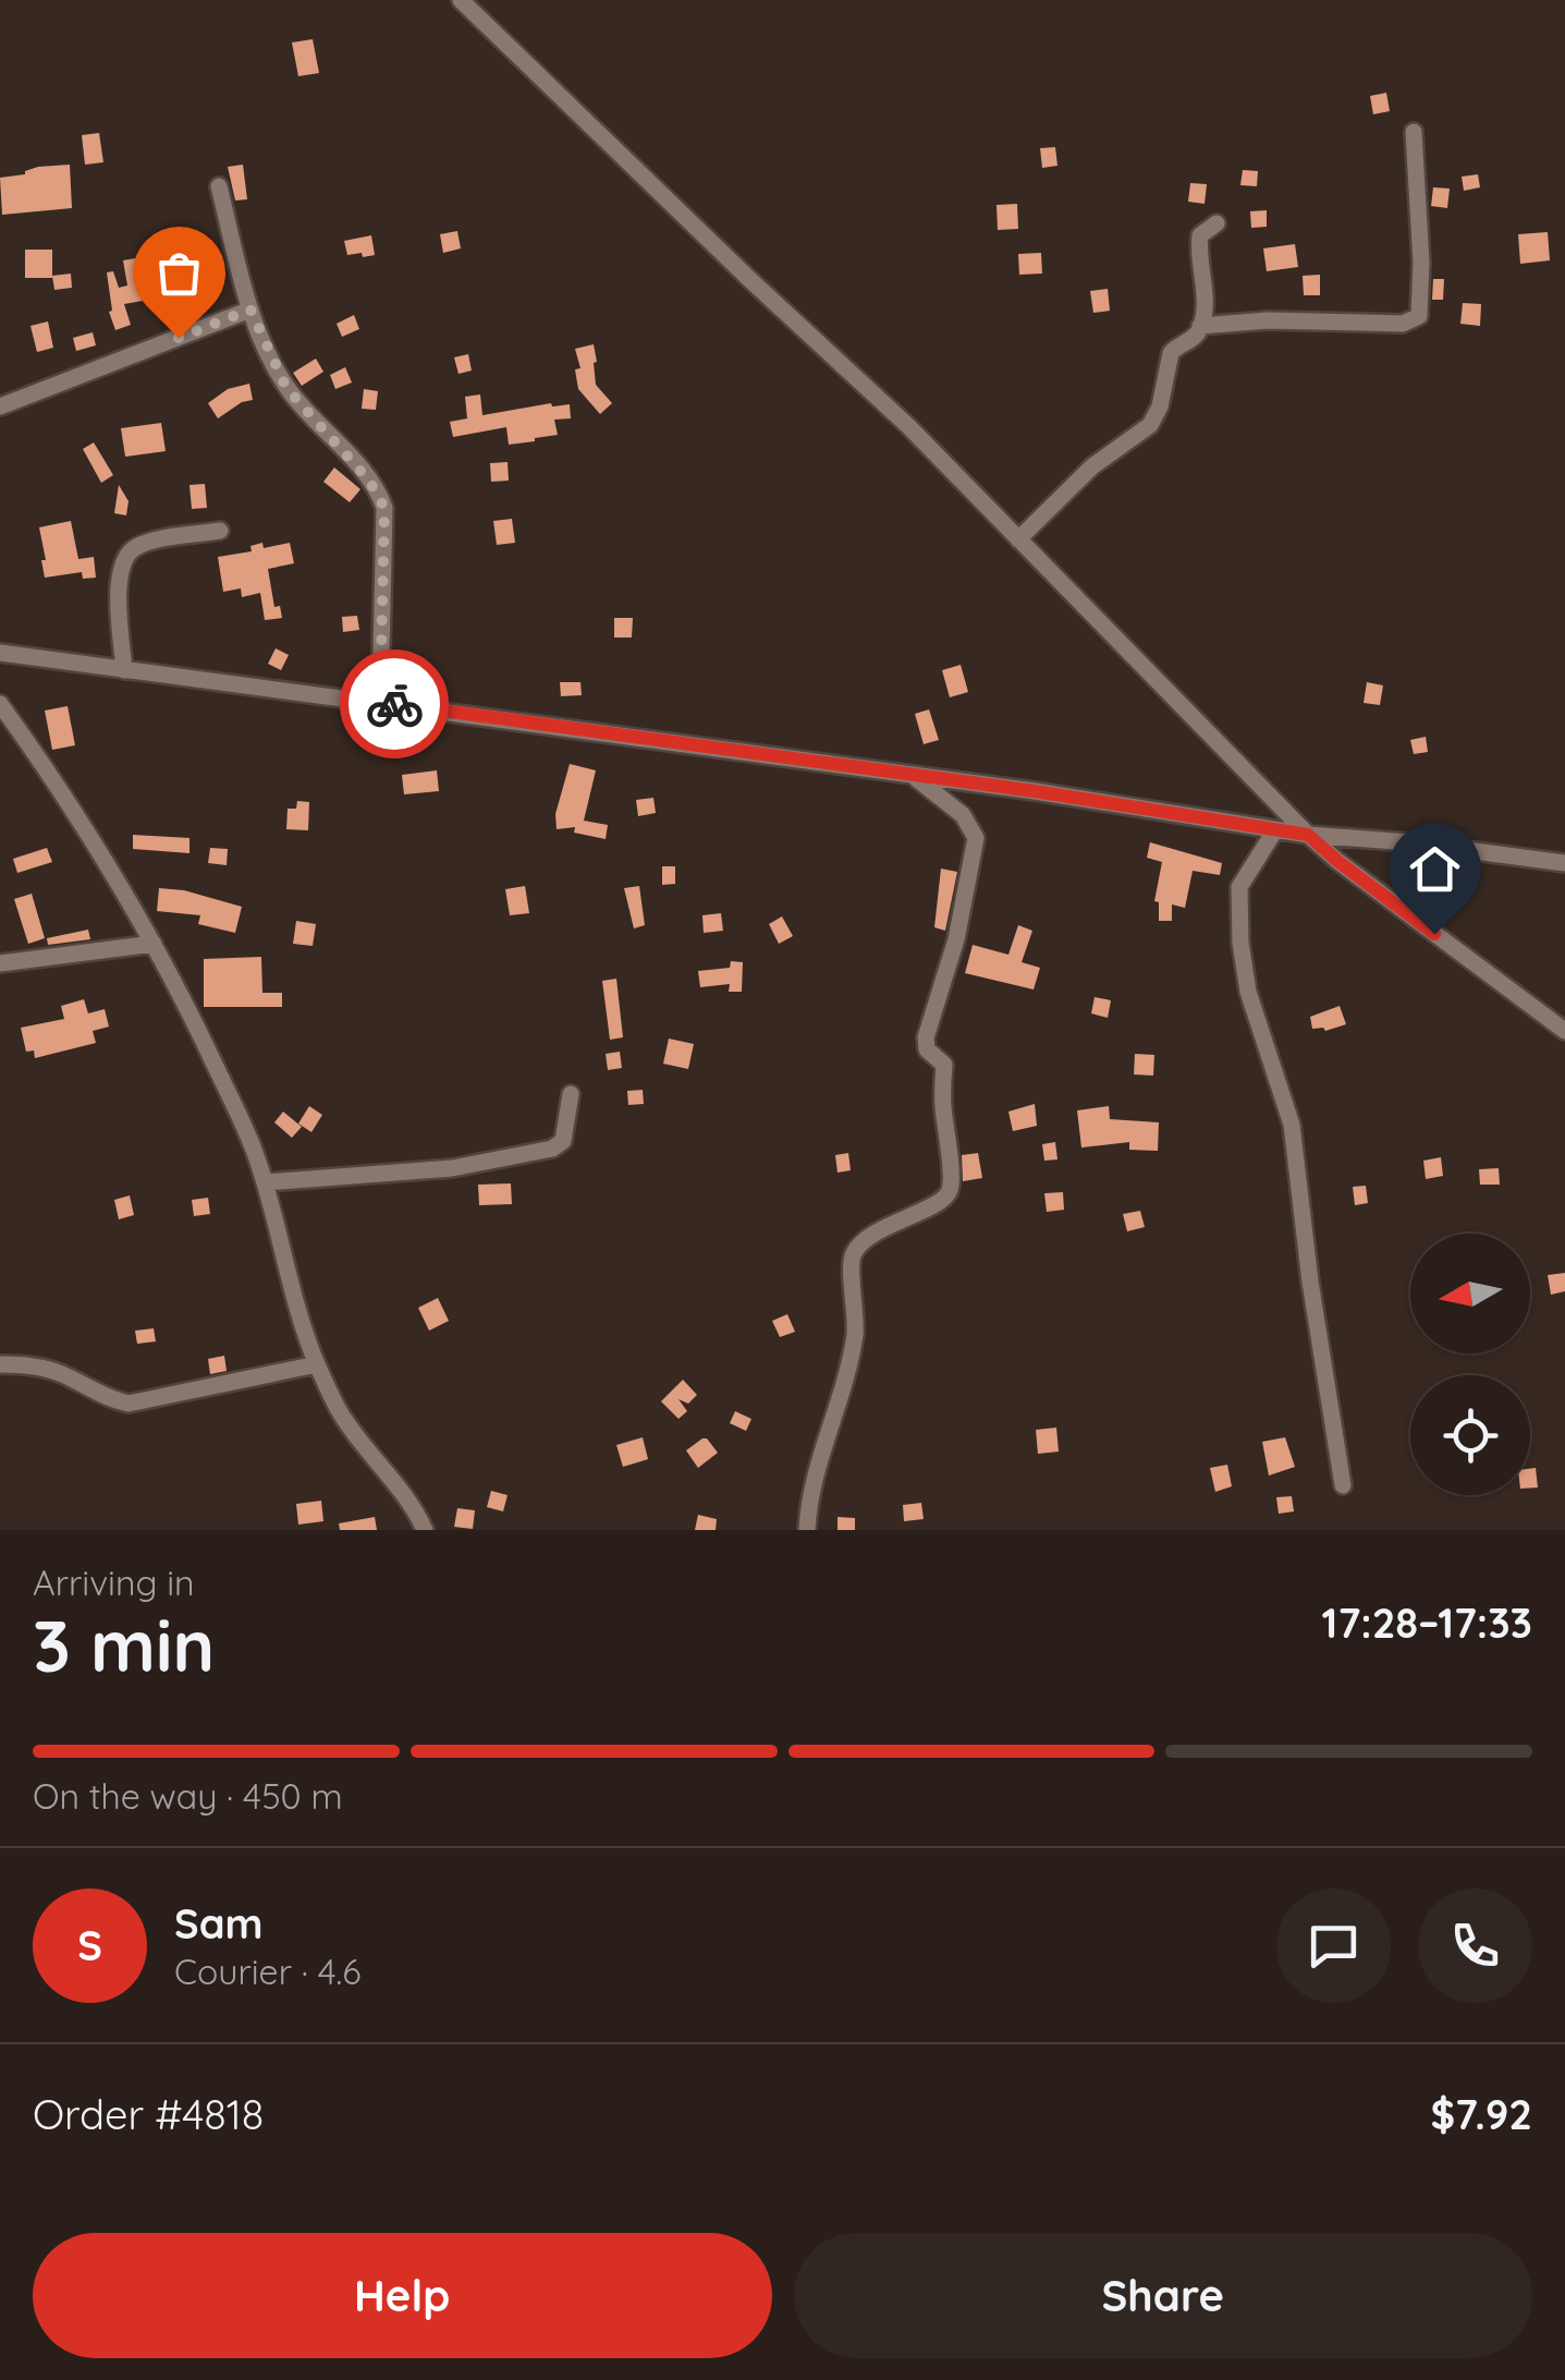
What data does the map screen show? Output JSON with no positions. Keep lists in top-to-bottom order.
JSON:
{
  "north": "left",
  "page": {
    "heading": ["3 min", "Arriving in", "17:28–17:33"],
    "panel": [
      "Sam",
      "Courier · 4.6",
      "Order #4818",
      "$7.92"
    ],
    "bar": "On the way · 450 m",
    "round": "S",
    "buttons": ["Help", "Share"]
  }
}
